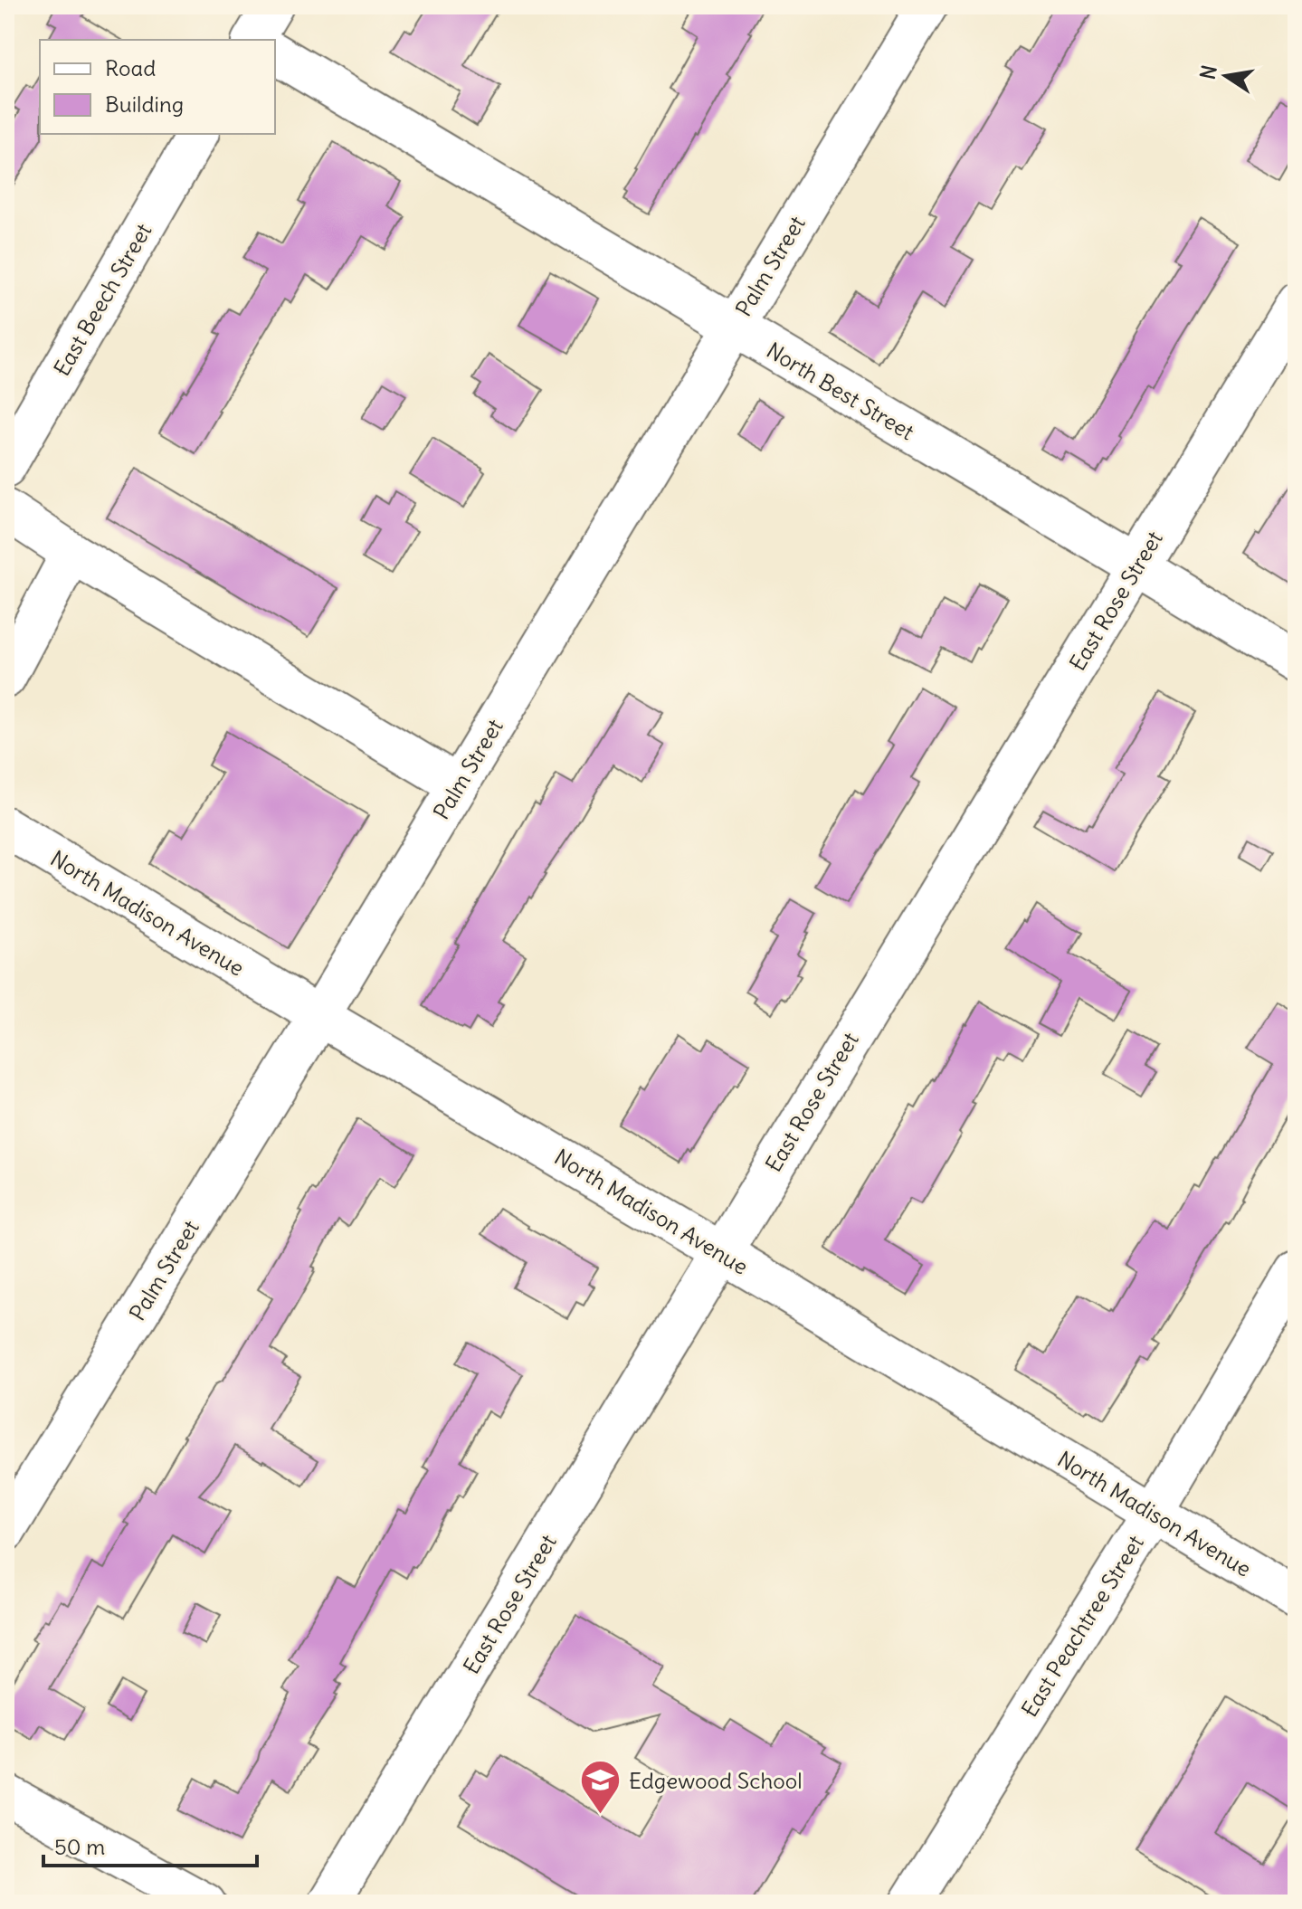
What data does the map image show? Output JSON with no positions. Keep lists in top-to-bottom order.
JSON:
{
  "streets": {
    "street": [
      "Palm Street",
      "East Beech Street",
      "North Best Street",
      "East Rose Street",
      "North Madison Avenue",
      "East Peachtree Street"
    ]
  },
  "crossings": [
    ["Palm Street", "North Best Street"],
    ["Palm Street", "North Madison Avenue"],
    ["North Best Street", "East Rose Street"],
    ["East Rose Street", "North Madison Avenue"],
    ["North Madison Avenue", "East Peachtree Street"]
  ],
  "places": {
    "school or university": ["Edgewood School"]
  },
  "legend": ["Road", "Building"],
  "scale_bar": "50 m",
  "north": "left"
}
